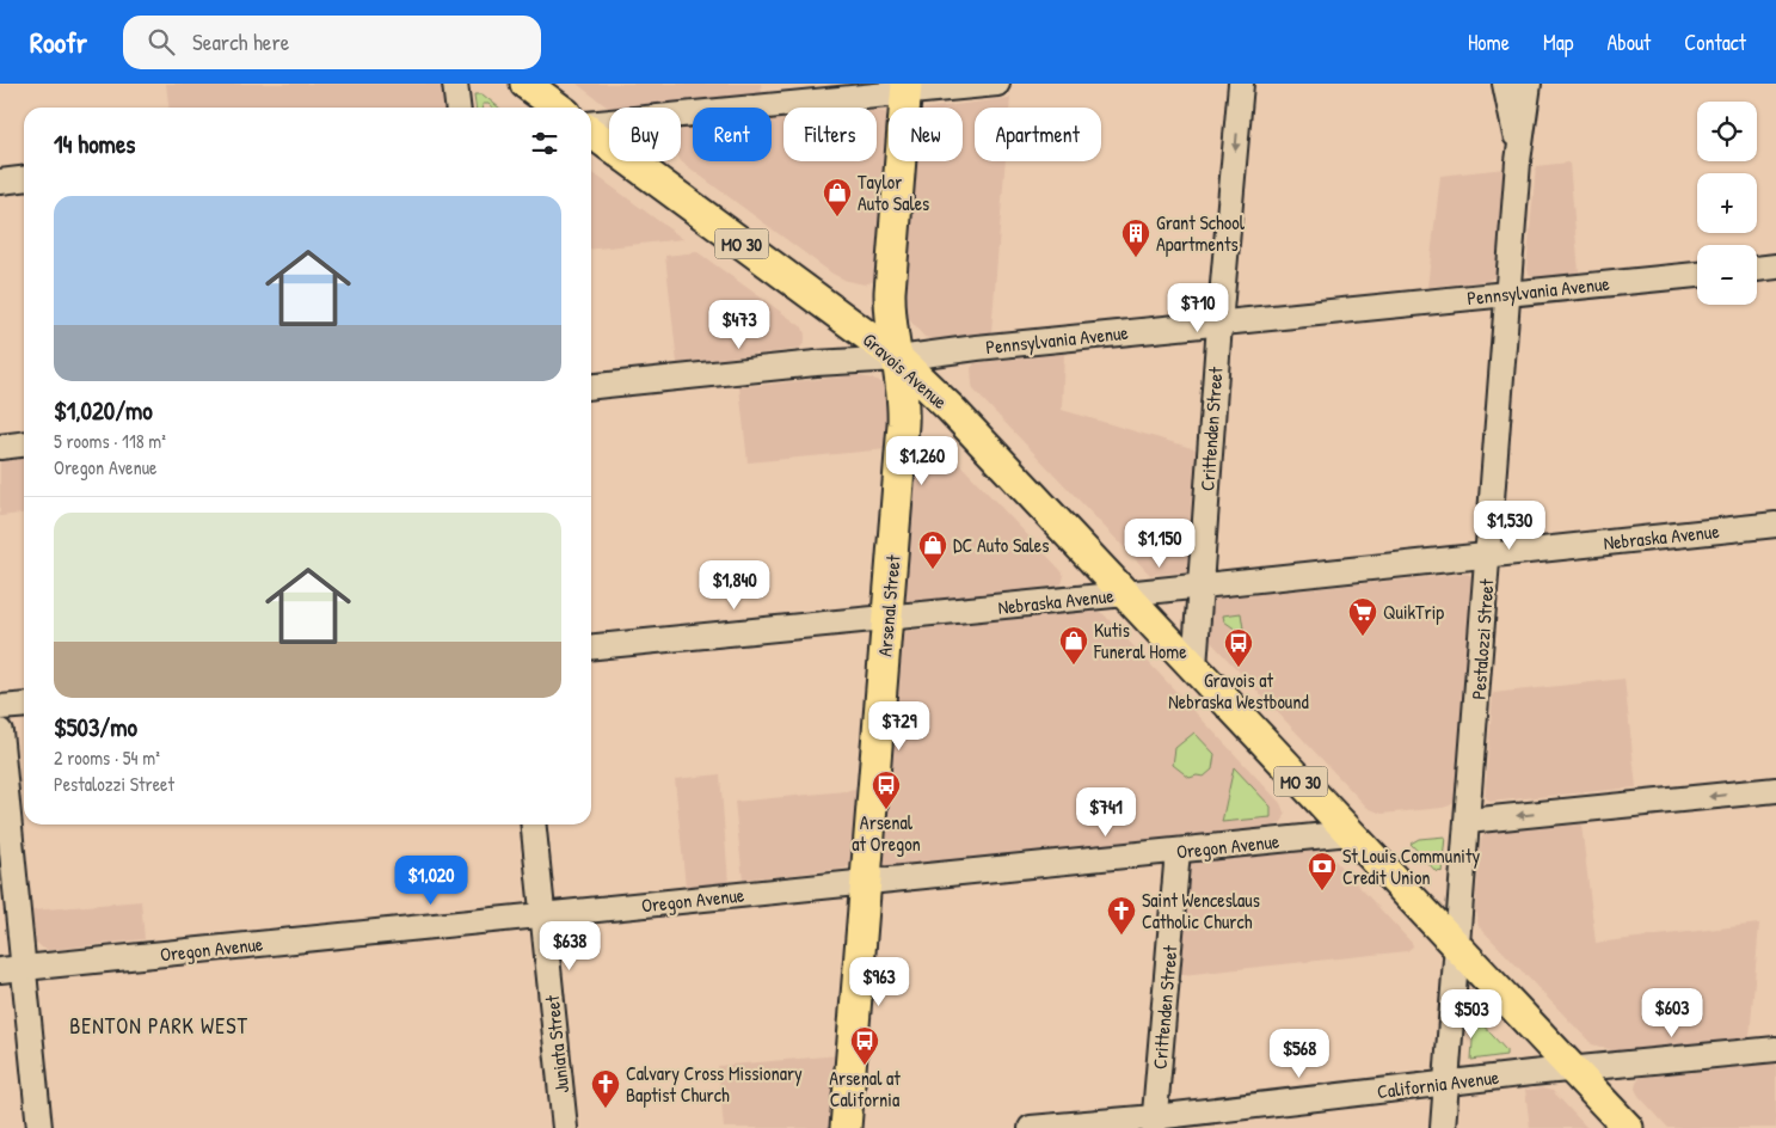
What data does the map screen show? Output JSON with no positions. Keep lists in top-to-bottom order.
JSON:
{
  "streets": {
    "main road": ["MO 30", "Gravois Avenue", "Arsenal Street"],
    "street": [
      "Pennsylvania Avenue",
      "Crittenden Street",
      "Nebraska Avenue",
      "Pestalozzi Street",
      "Oregon Avenue",
      "Juniata Street",
      "California Avenue"
    ]
  },
  "crossings": [
    ["Pennsylvania Avenue", "Gravois Avenue"],
    ["Pennsylvania Avenue", "Crittenden Street"],
    ["Pennsylvania Avenue", "Arsenal Street"],
    ["Pennsylvania Avenue", "Pestalozzi Street"],
    ["Gravois Avenue", "Crittenden Street"],
    ["Gravois Avenue", "Nebraska Avenue"],
    ["Gravois Avenue", "Arsenal Street"],
    ["Gravois Avenue", "Pestalozzi Street"],
    ["Gravois Avenue", "Oregon Avenue"],
    ["Gravois Avenue", "California Avenue"],
    ["Crittenden Street", "Nebraska Avenue"],
    ["Crittenden Street", "Oregon Avenue"],
    ["Crittenden Street", "California Avenue"],
    ["Nebraska Avenue", "Arsenal Street"],
    ["Nebraska Avenue", "Pestalozzi Street"],
    ["Arsenal Street", "Oregon Avenue"],
    ["Pestalozzi Street", "California Avenue"],
    ["Oregon Avenue", "Juniata Street"]
  ],
  "districts": ["BENTON PARK WEST"],
  "places": {
    "shop": ["Taylor Auto Sales", "DC Auto Sales", "Kutis Funeral Home"],
    "building": ["Grant School Apartments"],
    "supermarket": ["QuikTrip"],
    "bus stop": ["Gravois at Nebraska Westbound", "Arsenal at Oregon", "Arsenal at California"],
    "bank": ["St Louis Community Credit Union"],
    "church": ["Saint Wenceslaus Catholic Church", "Calvary Cross Missionary Baptist Church"]
  },
  "page": {
    "header": "Roofr",
    "search": "Search here",
    "nav": [
      "Home",
      "Map",
      "About",
      "Contact"
    ],
    "map_buttons": ["+", "−"],
    "chip": [
      "Buy",
      "Rent",
      "Filters",
      "New",
      "Apartment"
    ],
    "heading": "14 homes",
    "list": [
      {
        "name": "$1,020/mo",
        "note": "5 rooms · 118 m² · Oregon Avenue"
      },
      {
        "name": "$503/mo",
        "note": "2 rooms · 54 m² · Pestalozzi Street"
      }
    ],
    "price": [
      "$710",
      "$473",
      "$1,260",
      "$1,530",
      "$1,150",
      "$1,840",
      "$729",
      "$741",
      "$1,020",
      "$638",
      "$963",
      "$603",
      "$503",
      "$568"
    ]
  }
}
